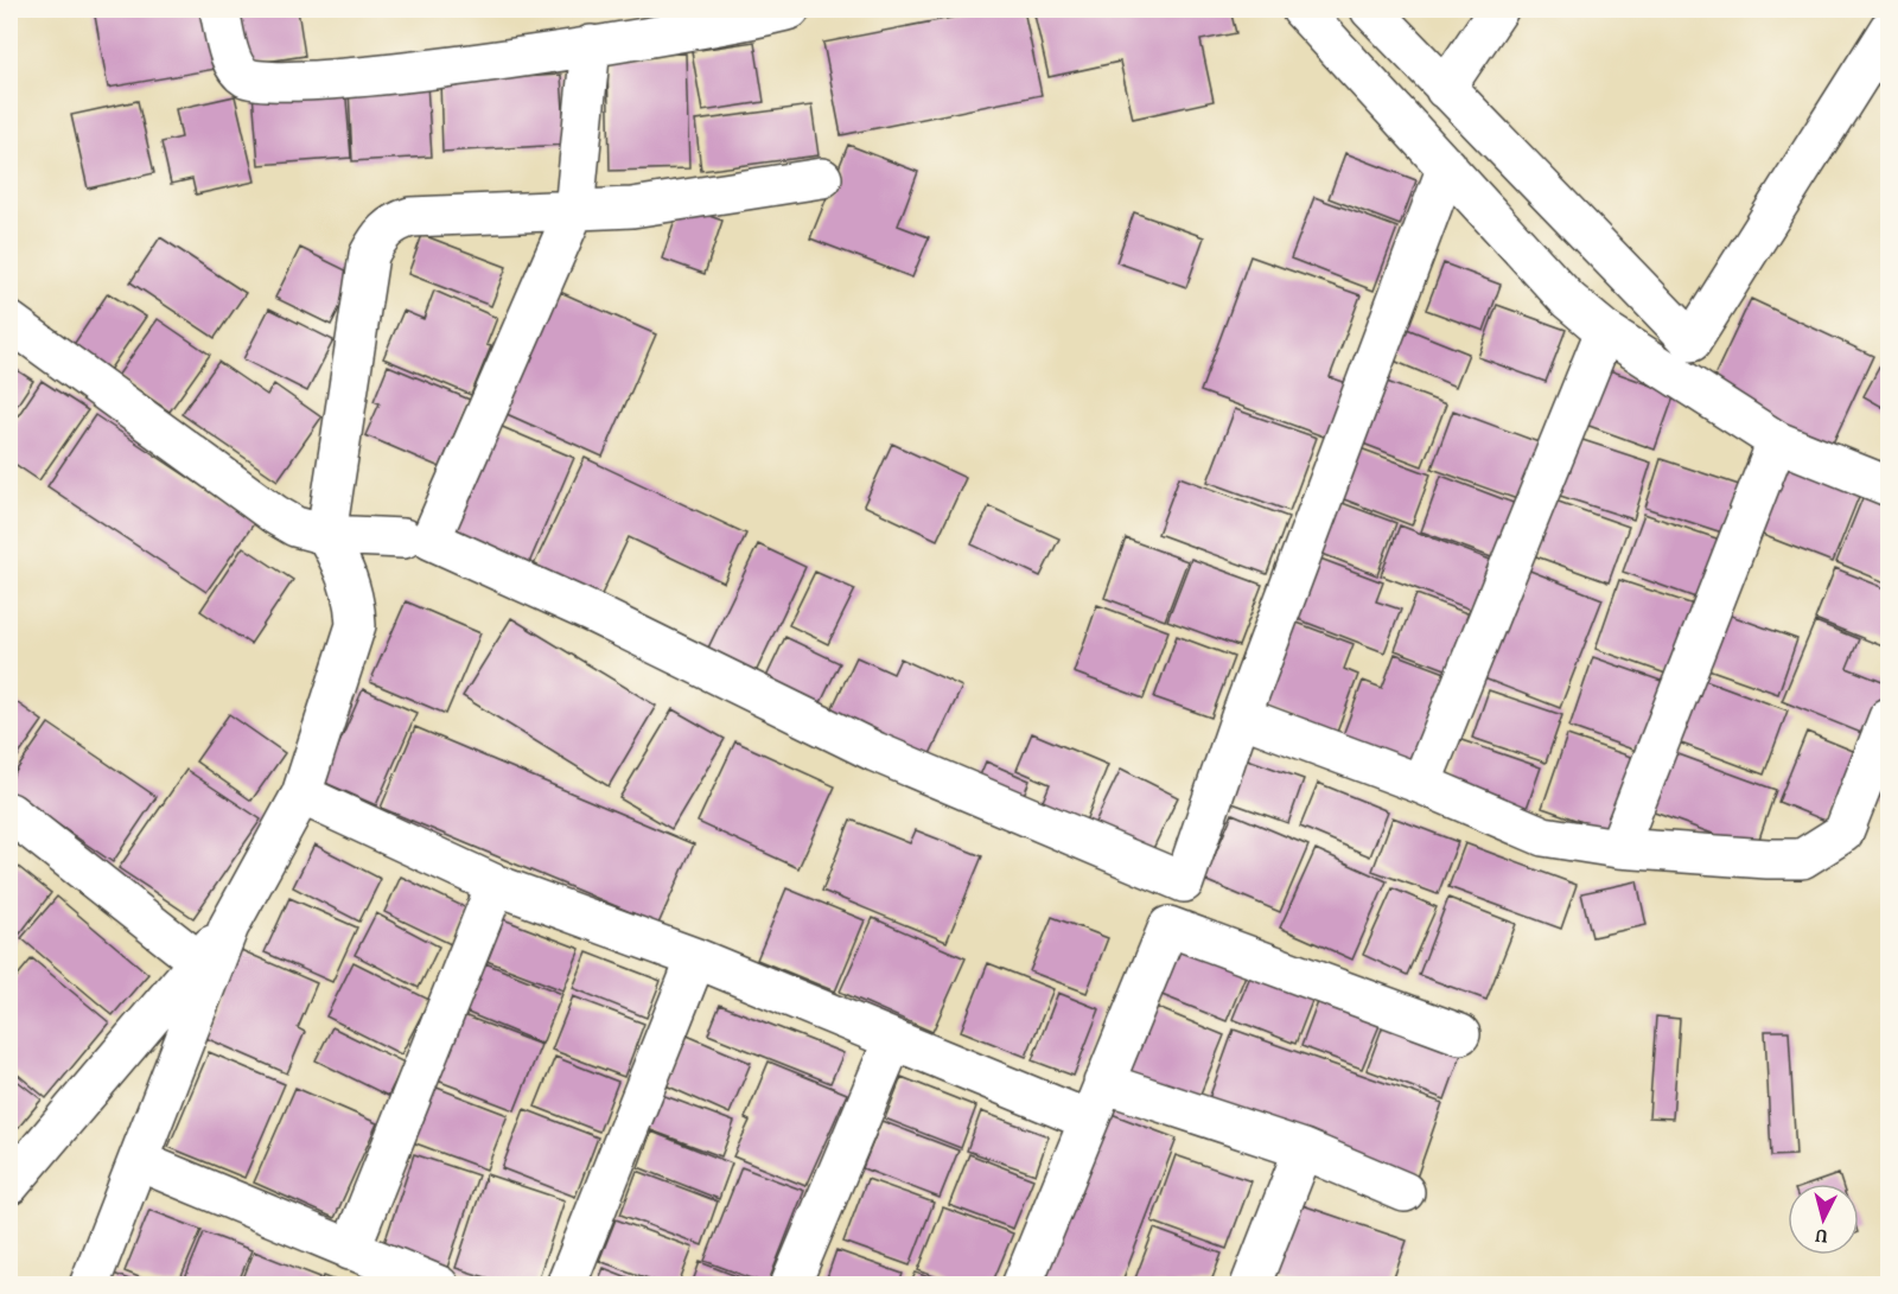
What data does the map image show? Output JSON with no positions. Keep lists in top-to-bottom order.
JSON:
{
  "north": "bottom"
}
